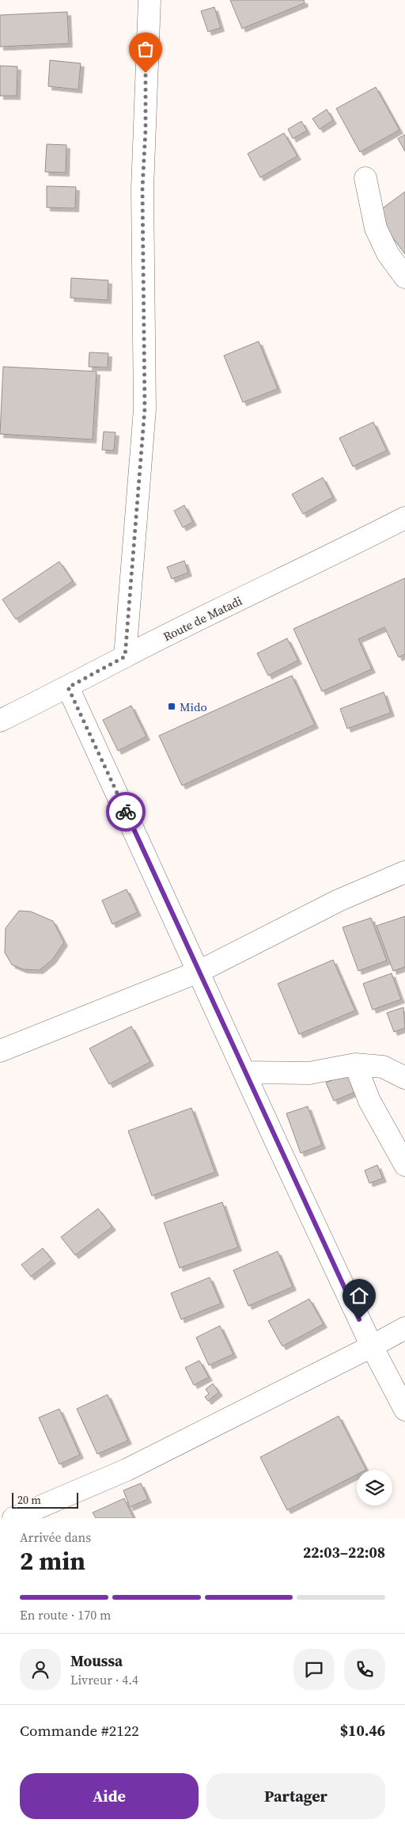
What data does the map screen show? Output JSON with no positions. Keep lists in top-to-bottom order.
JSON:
{
  "streets": {
    "main road": ["Route de Matadi"]
  },
  "places": {
    "transit": ["Mido"]
  },
  "scale_bar": "20 m",
  "page": {
    "scale": "20 m",
    "heading": ["2 min", "Arrivée dans", "22:03–22:08"],
    "panel": [
      "Moussa",
      "Livreur · 4.4",
      "Commande #2122",
      "$10.46"
    ],
    "bar": "En route · 170 m",
    "buttons": ["Aide", "Partager"]
  }
}
